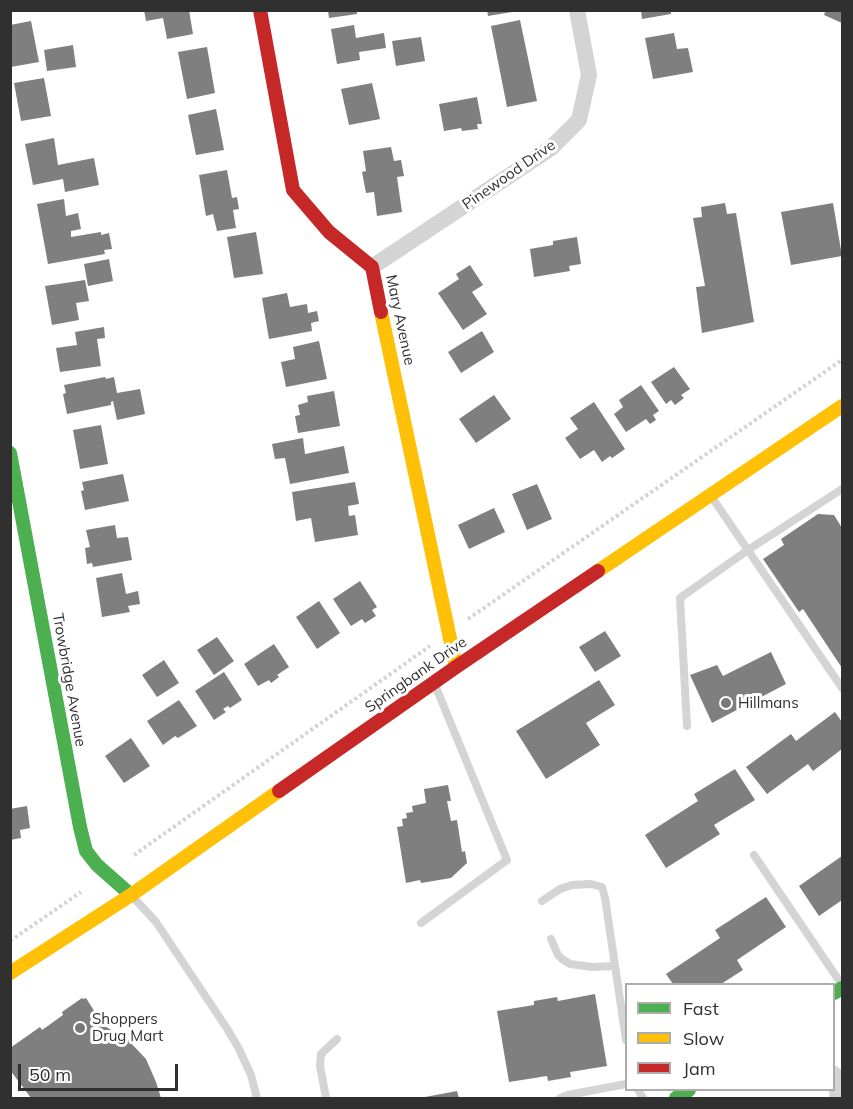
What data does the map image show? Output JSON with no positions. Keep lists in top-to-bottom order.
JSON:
{
  "streets": {
    "street": [
      "Pinewood Drive",
      "Mary Avenue",
      "Springbank Drive",
      "Trowbridge Avenue"
    ]
  },
  "crossings": [
    ["Pinewood Drive", "Mary Avenue"],
    ["Mary Avenue", "Springbank Drive"],
    ["Springbank Drive", "Trowbridge Avenue"]
  ],
  "places": ["Hillmans", "Shoppers Drug Mart"],
  "legend": ["Fast", "Slow", "Jam"],
  "scale_bar": "50 m"
}
